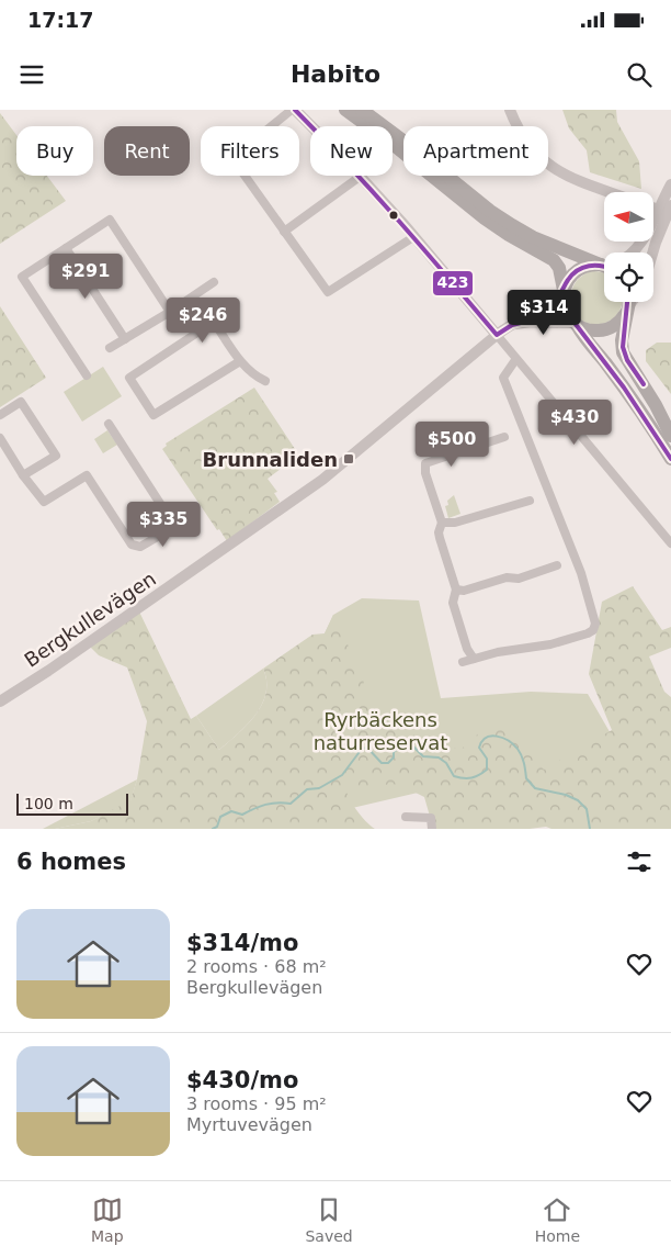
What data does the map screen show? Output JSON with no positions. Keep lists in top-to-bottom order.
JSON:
{
  "streets": {
    "street": ["Bergkullevägen"]
  },
  "parks": ["Ryrbäckens naturreservat"],
  "places": {
    "transit": ["Brunnaliden"]
  },
  "lines": ["transit line 423"],
  "scale_bar": "100 m",
  "north": "left",
  "page": {
    "status": "17:17",
    "header": "Habito",
    "chip": [
      "Buy",
      "Rent",
      "Filters",
      "New",
      "Apartment"
    ],
    "price": [
      "$291",
      "$314",
      "$246",
      "$430",
      "$500",
      "$335"
    ],
    "scale": "100 m",
    "heading": "6 homes",
    "list": [
      {
        "name": "$314/mo",
        "note": "2 rooms · 68 m² · Bergkullevägen"
      },
      {
        "name": "$430/mo",
        "note": "3 rooms · 95 m² · Myrtuvevägen"
      }
    ],
    "tabs": ["Map", "Saved", "Home"]
  }
}
